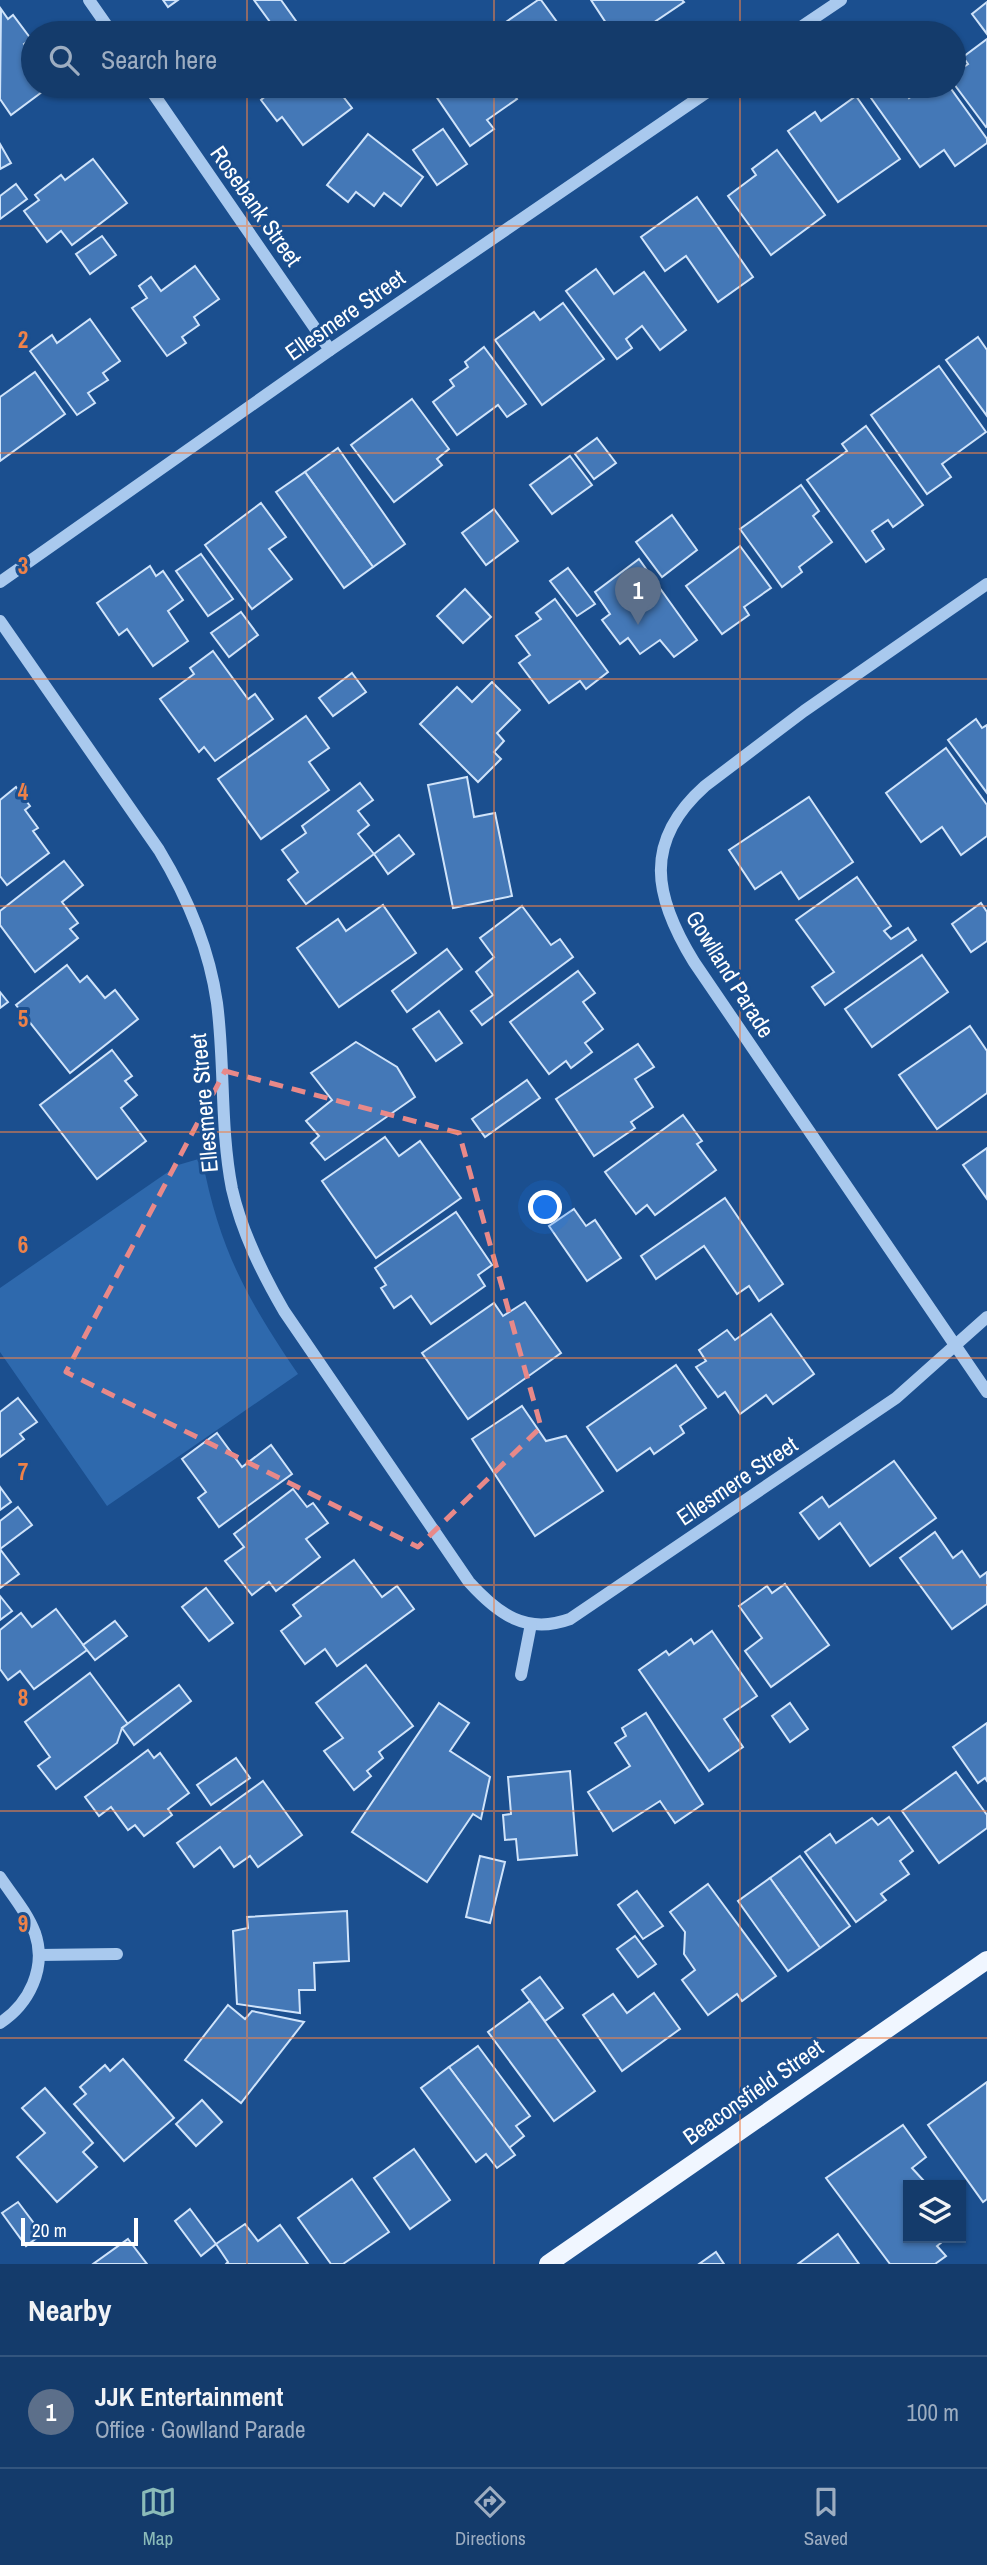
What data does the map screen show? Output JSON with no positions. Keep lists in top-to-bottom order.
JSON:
{
  "streets": {
    "main road": ["Beaconsfield Street"],
    "street": ["Rosebank Street", "Ellesmere Street", "Gowlland Parade"]
  },
  "crossings": [
    ["Rosebank Street", "Ellesmere Street"],
    ["Ellesmere Street", "Gowlland Parade"]
  ],
  "scale_bar": "20 m",
  "page": {
    "search": "Search here",
    "pins": "1",
    "scale": "20 m",
    "heading": "Nearby",
    "list": [
      {
        "mark": "1",
        "name": "JJK Entertainment",
        "note": "Office · Gowlland Parade",
        "value": "100 m"
      }
    ],
    "nav": ["Map", "Directions", "Saved"]
  },
  "grid": {
    "rows": [
      "2",
      "3",
      "4",
      "5",
      "6",
      "7",
      "8",
      "9"
    ]
  }
}
